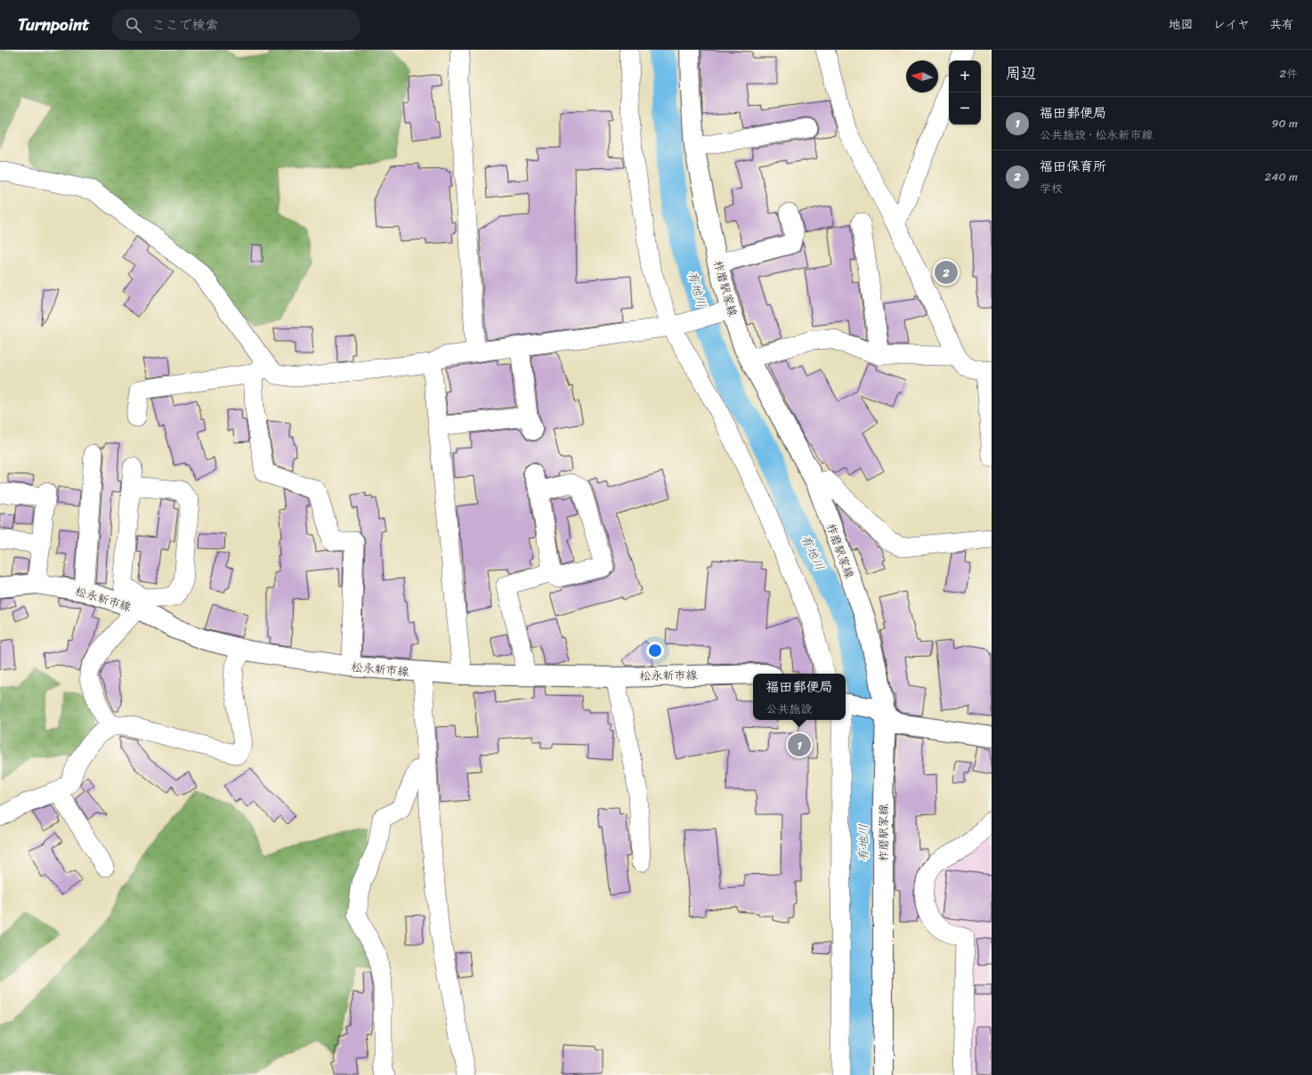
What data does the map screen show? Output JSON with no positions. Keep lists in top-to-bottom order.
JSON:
{
  "streets": {
    "main road": ["柞磨駅家線", "松永新市線"]
  },
  "water": ["有地川"],
  "north": "left",
  "page": {
    "header": "Turnpoint",
    "search": "ここで検索",
    "nav": ["地図", "レイヤ", "共有"],
    "heading": ["周辺", "2件"],
    "map_buttons": ["+", "−"],
    "list": [
      {
        "mark": "1",
        "name": "福田郵便局",
        "note": "公共施設 · 松永新市線",
        "value": "90 m"
      },
      {
        "mark": "2",
        "name": "福田保育所",
        "note": "学校",
        "value": "240 m"
      }
    ],
    "pins": ["2", "1"],
    "popup": ["福田郵便局", "公共施設"]
  }
}
